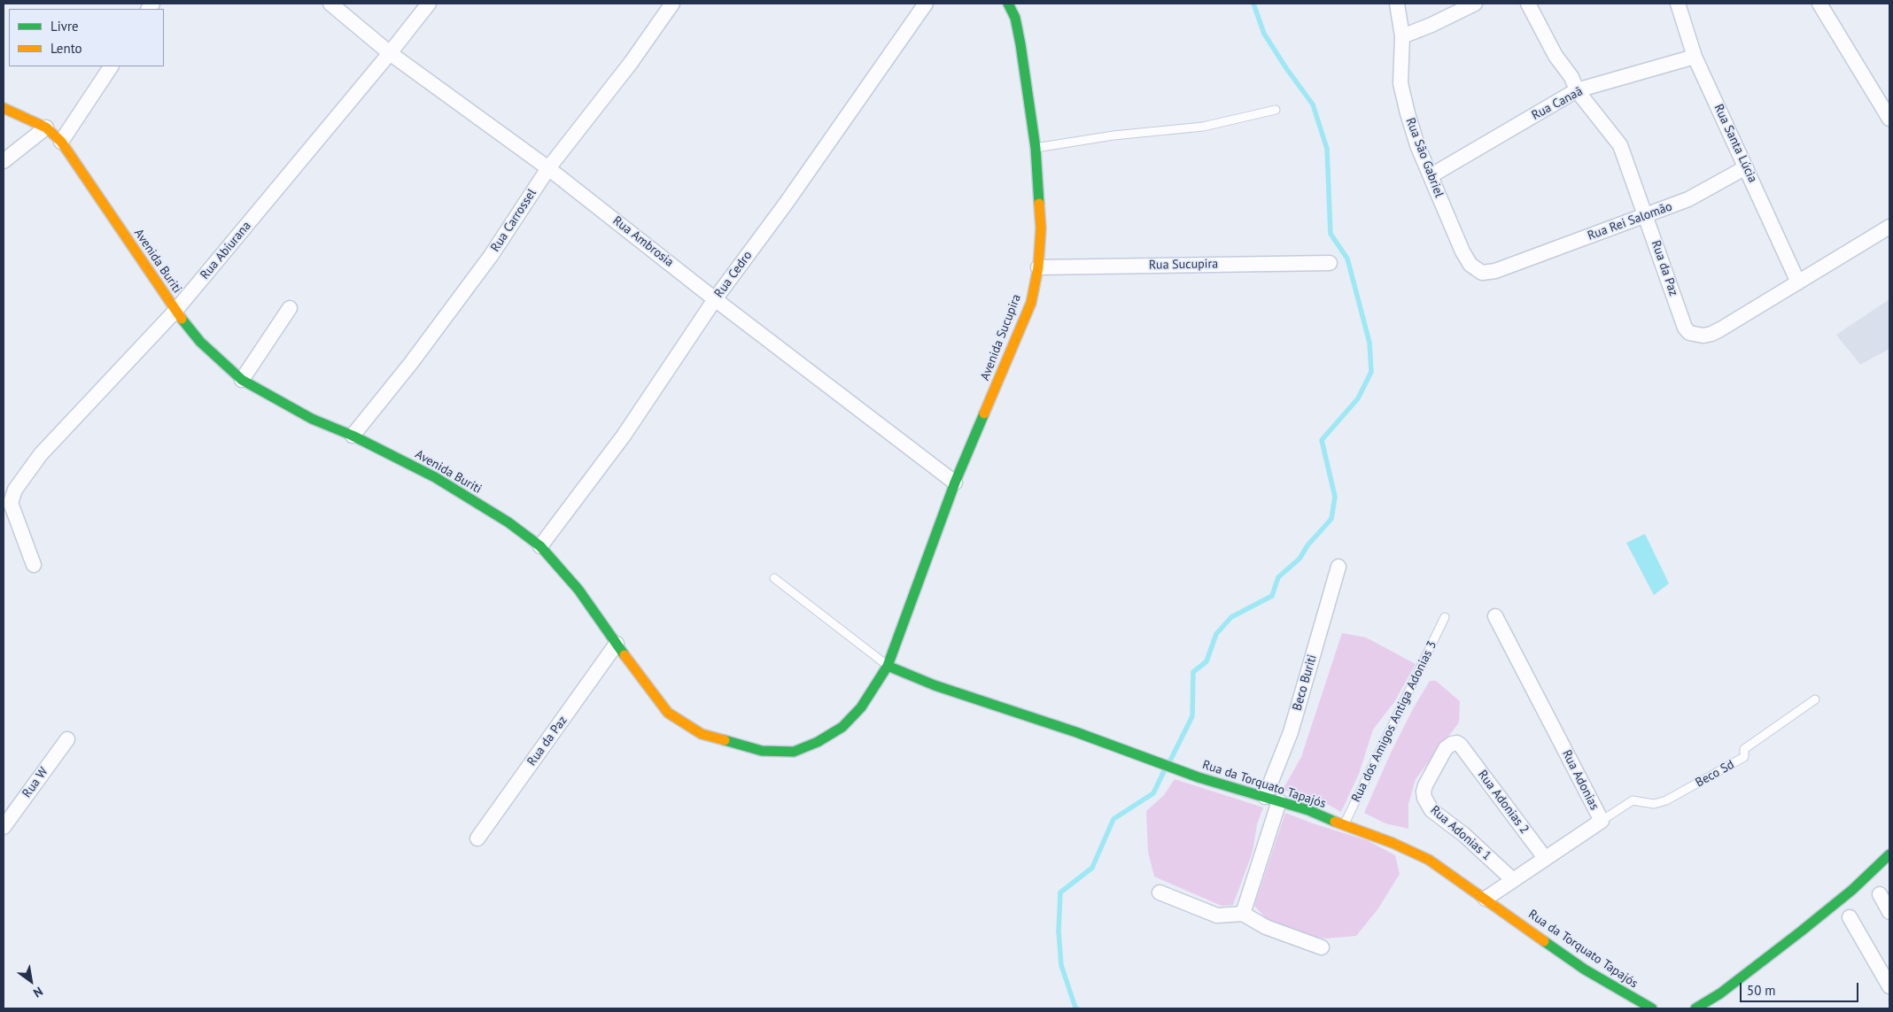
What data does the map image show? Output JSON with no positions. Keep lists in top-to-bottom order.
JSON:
{
  "streets": {
    "street": [
      "Rua Canaã",
      "Rua Santa Lúcia",
      "Rua São Gabriel",
      "Rua Carrossel",
      "Rua Rei Salomão",
      "Rua Ambrosia",
      "Rua Abíurana",
      "Avenida Buriti",
      "Rua Sucupira",
      "Rua da Paz",
      "Rua Cedro",
      "Avenida Sucupira",
      "Beco Buriti",
      "Rua Adonias",
      "Rua W",
      "Rua da Torquato Tapajós",
      "Rua Adonias 2",
      "Rua Adonias 1"
    ],
    "lane": ["Rua dos Amigos Antiga Adonias 3", "Beco Sd"]
  },
  "crossings": [
    ["Rua Canaã", "Rua Santa Lúcia"],
    ["Rua Canaã", "Rua São Gabriel"],
    ["Rua Canaã", "Rua da Paz"],
    ["Rua Santa Lúcia", "Rua Rei Salomão"],
    ["Rua Santa Lúcia", "Rua da Paz"],
    ["Rua São Gabriel", "Rua Rei Salomão"],
    ["Rua Carrossel", "Rua Ambrosia"],
    ["Rua Carrossel", "Avenida Buriti"],
    ["Rua Rei Salomão", "Rua da Paz"],
    ["Rua Ambrosia", "Rua Abíurana"],
    ["Rua Ambrosia", "Rua Cedro"],
    ["Rua Ambrosia", "Avenida Sucupira"],
    ["Rua Abíurana", "Avenida Buriti"],
    ["Avenida Buriti", "Rua da Paz"],
    ["Avenida Buriti", "Rua Cedro"],
    ["Avenida Buriti", "Avenida Sucupira"],
    ["Avenida Buriti", "Rua da Torquato Tapajós"],
    ["Rua Sucupira", "Avenida Sucupira"],
    ["Avenida Sucupira", "Rua da Torquato Tapajós"],
    ["Beco Buriti", "Rua da Torquato Tapajós"],
    ["Rua dos Amigos Antiga Adonias 3", "Rua da Torquato Tapajós"],
    ["Beco Sd", "Rua Adonias"],
    ["Rua Adonias", "Rua da Torquato Tapajós"],
    ["Rua Adonias", "Rua Adonias 2"],
    ["Rua Adonias", "Rua Adonias 1"],
    ["Rua Adonias 2", "Rua Adonias 1"]
  ],
  "legend": ["Livre", "Lento"],
  "scale_bar": "50 m",
  "north": "bottom right"
}
